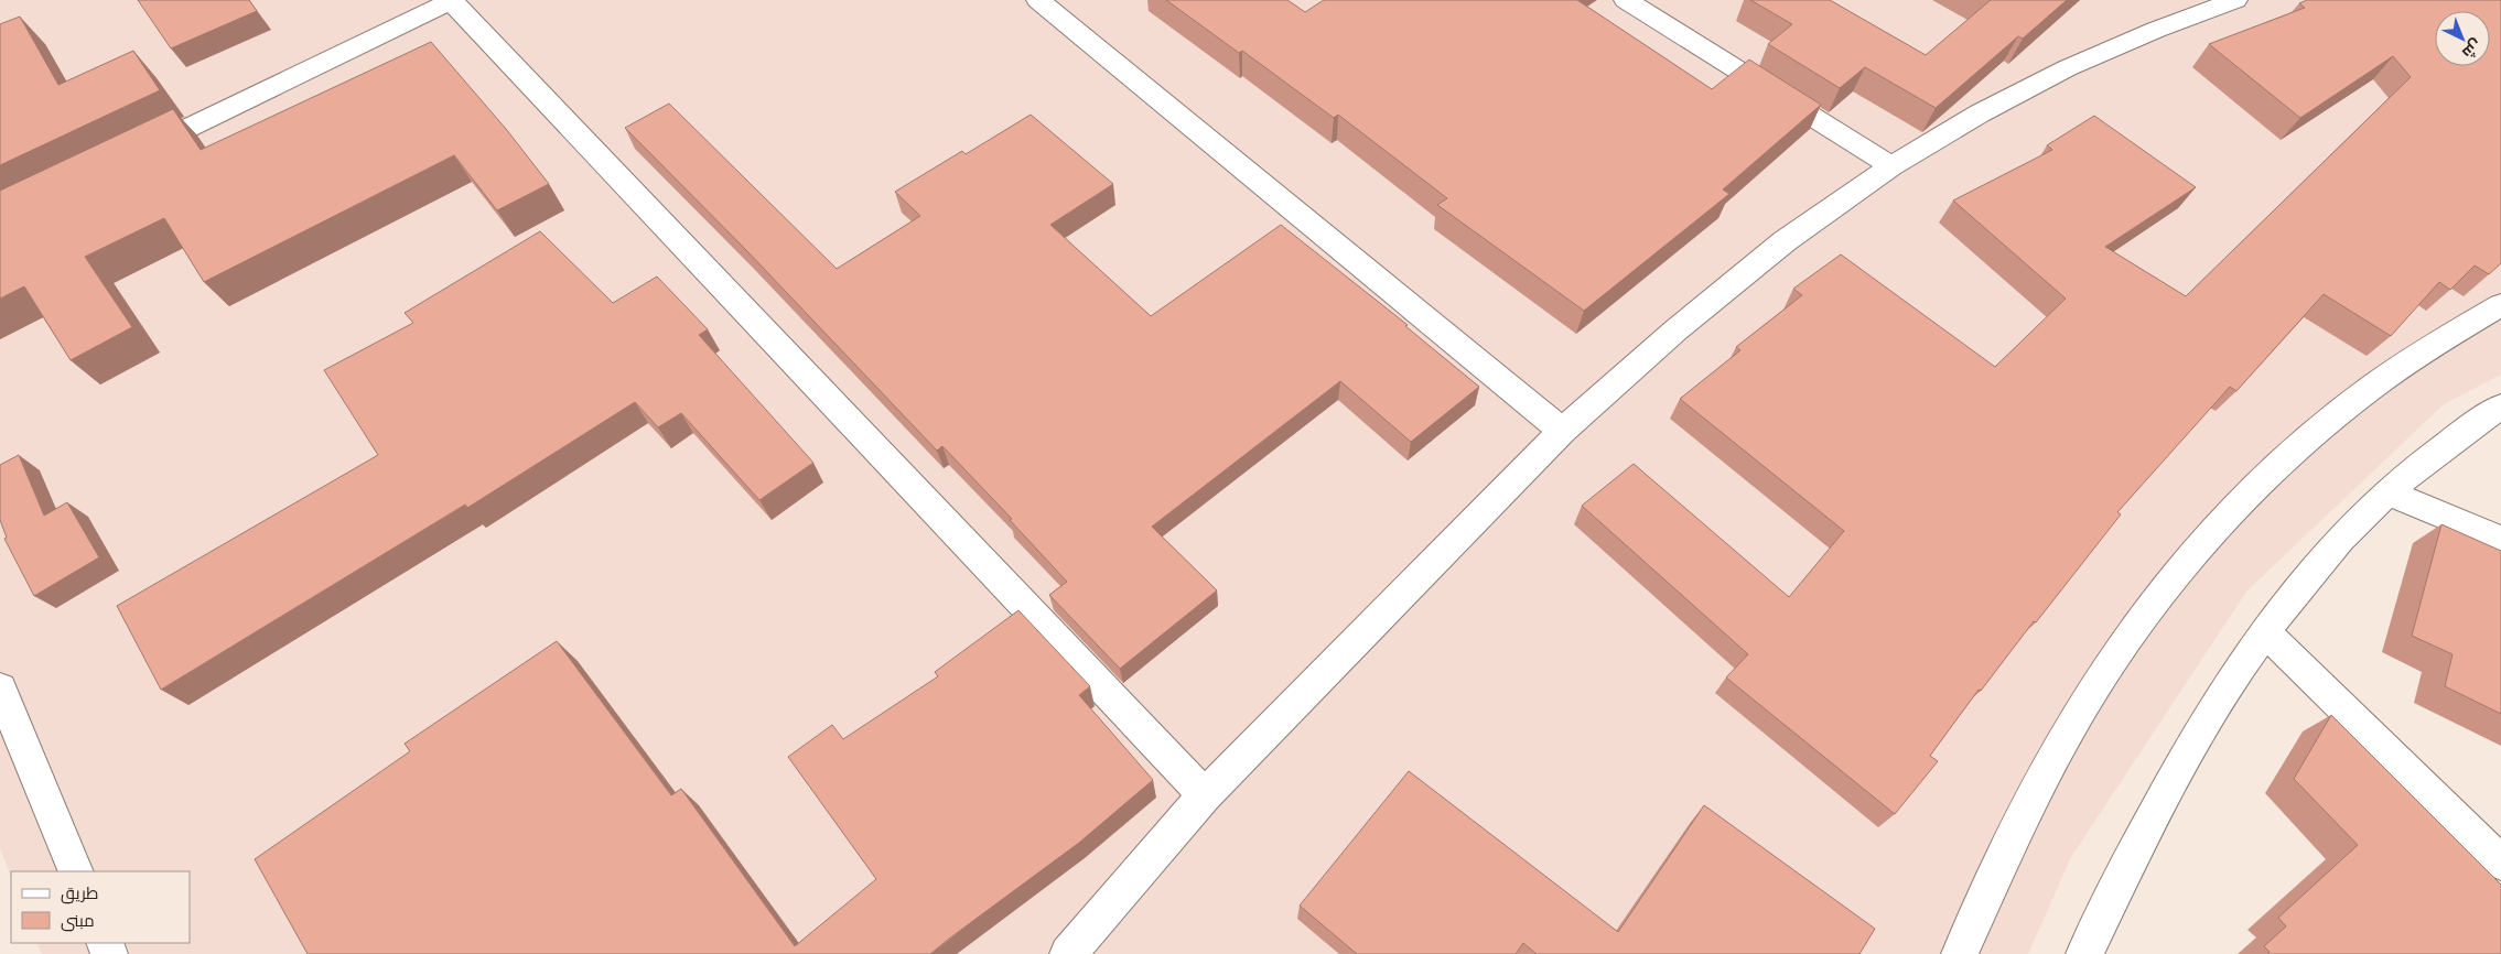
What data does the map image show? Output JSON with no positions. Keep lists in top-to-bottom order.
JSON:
{
  "legend": ["طريق", "مبنى"],
  "north": "bottom right"
}
